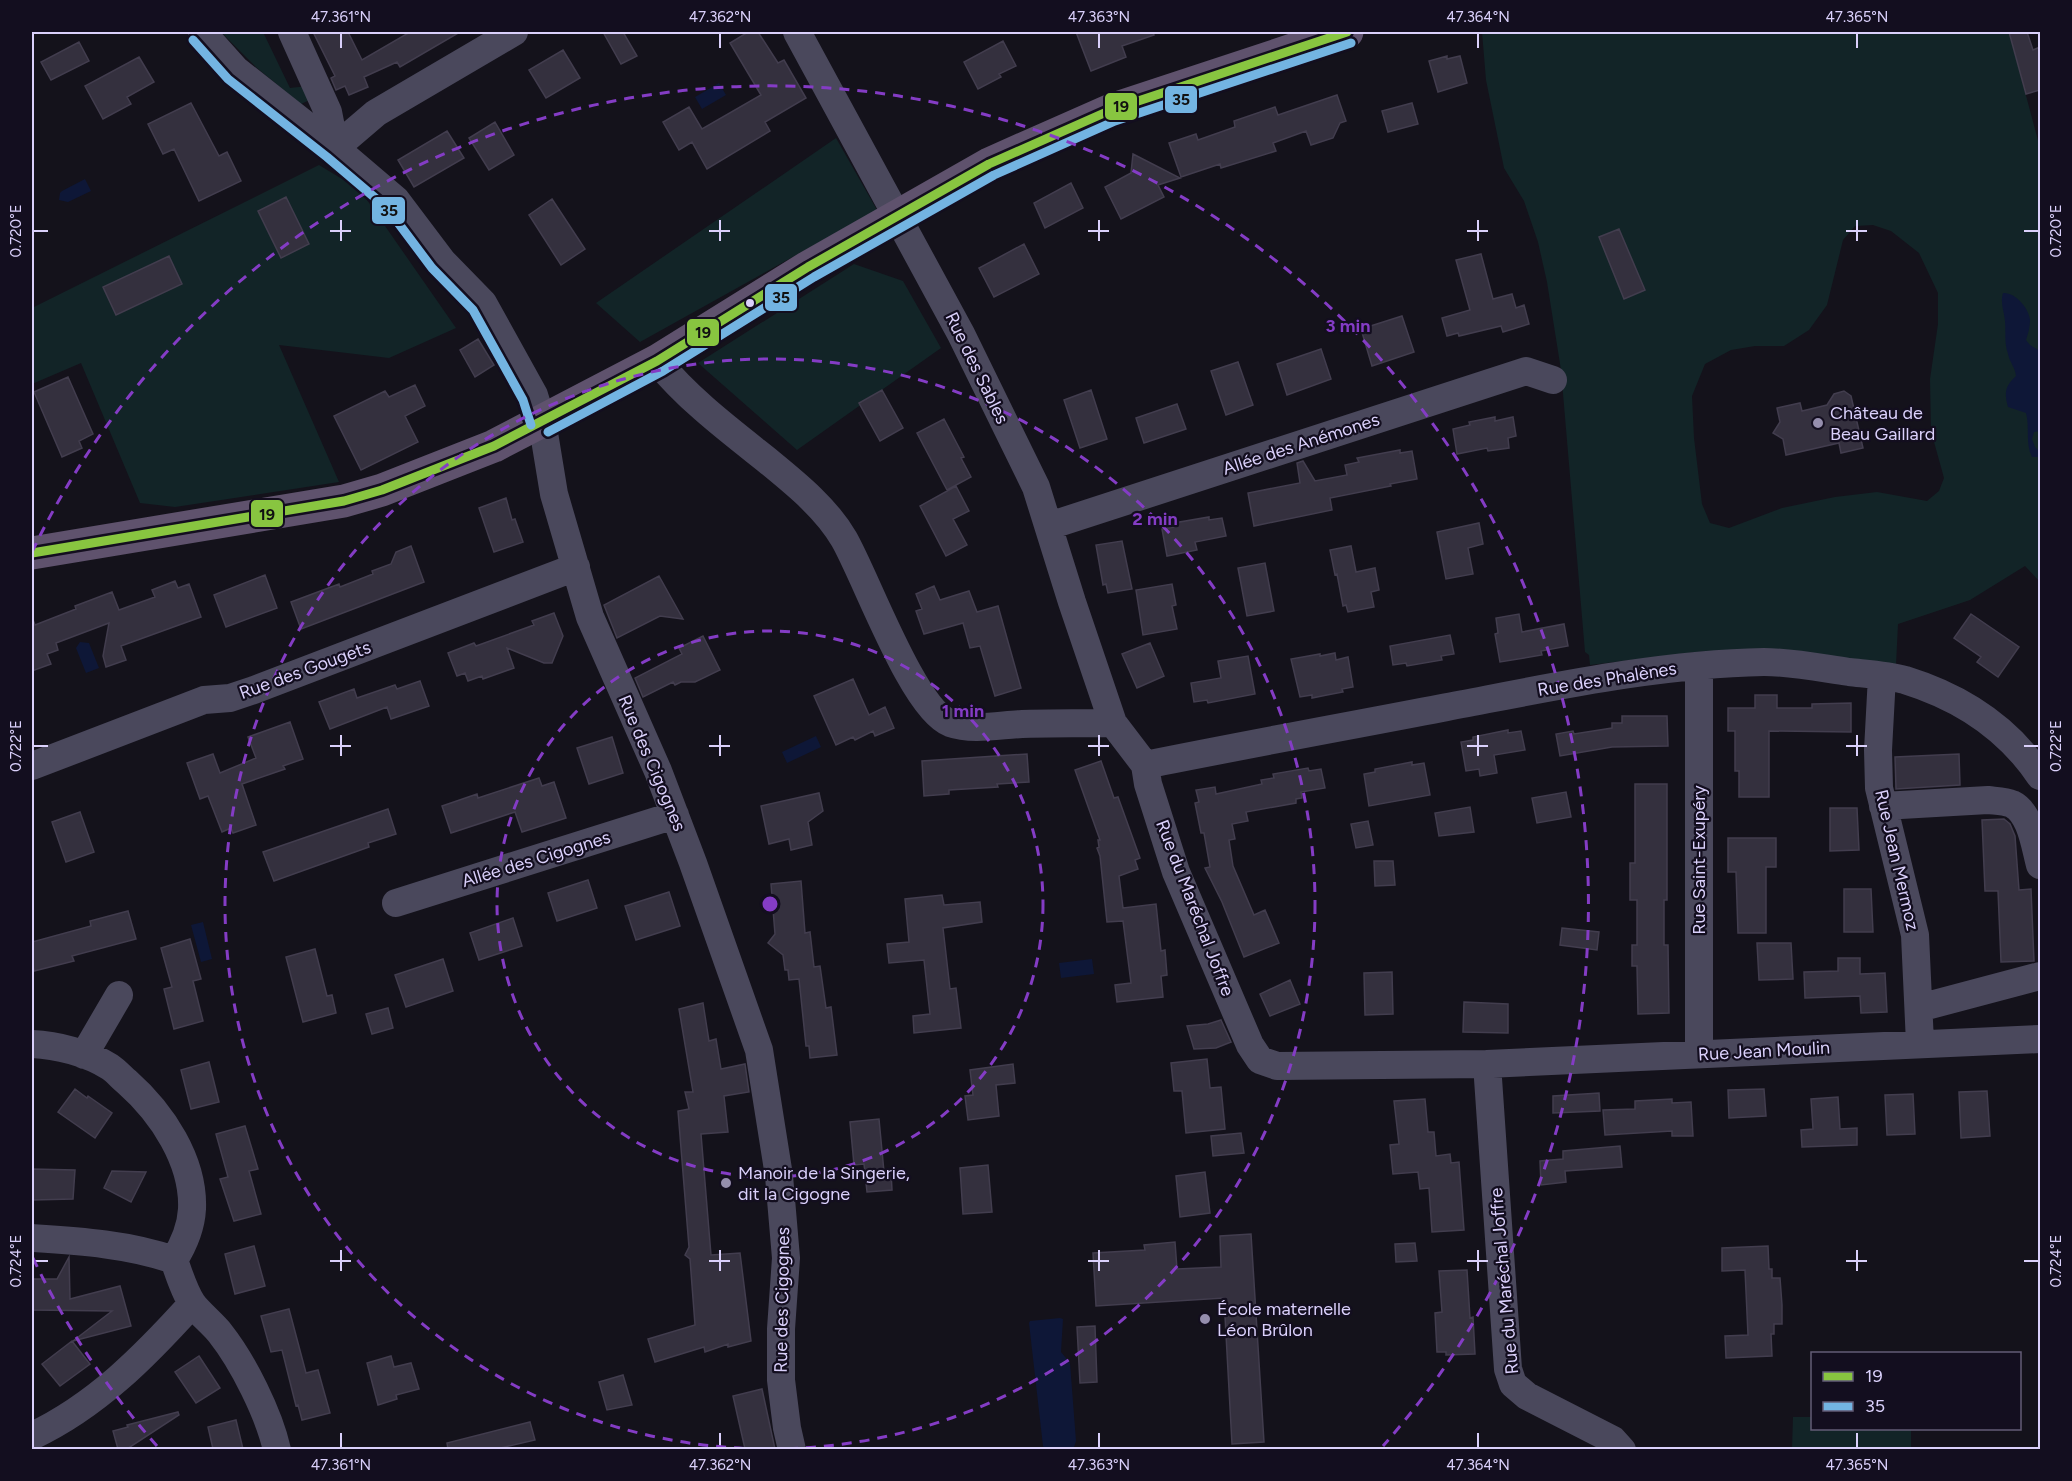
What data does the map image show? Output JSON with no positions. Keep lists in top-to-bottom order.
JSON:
{
  "streets": {
    "street": [
      "Rue des Sables",
      "Allée des Anémones",
      "Rue des Gougets",
      "Rue des Phalènes",
      "Rue des Cigognes",
      "Allée des Cigognes",
      "Rue Saint-Exupéry",
      "Rue Jean Mermoz",
      "Rue du Maréchal Joffre",
      "Rue Jean Moulin"
    ]
  },
  "crossings": [
    ["Rue des Sables", "Allée des Anémones"],
    ["Rue des Sables", "Rue du Maréchal Joffre"],
    ["Rue des Gougets", "Rue des Cigognes"],
    ["Rue des Phalènes", "Rue Saint-Exupéry"],
    ["Rue des Phalènes", "Rue Jean Mermoz"],
    ["Rue des Phalènes", "Rue du Maréchal Joffre"],
    ["Rue des Cigognes", "Allée des Cigognes"],
    ["Rue Saint-Exupéry", "Rue Jean Moulin"],
    ["Rue Jean Mermoz", "Rue Jean Moulin"],
    ["Rue du Maréchal Joffre", "Rue Jean Moulin"]
  ],
  "places": ["Château de Beau Gaillard", "Manoir de la Singerie, dit la Cigogne", "École maternelle Léon Brûlon"],
  "lines": ["transit line 19", "transit line 35"],
  "legend": ["19", "35"],
  "coordinates": [
    "47.361°N",
    "47.362°N",
    "47.363°N",
    "47.364°N",
    "47.365°N",
    "0.720°E",
    "0.722°E",
    "0.724°E"
  ],
  "rings": ["3 min", "2 min", "1 min"]
}
